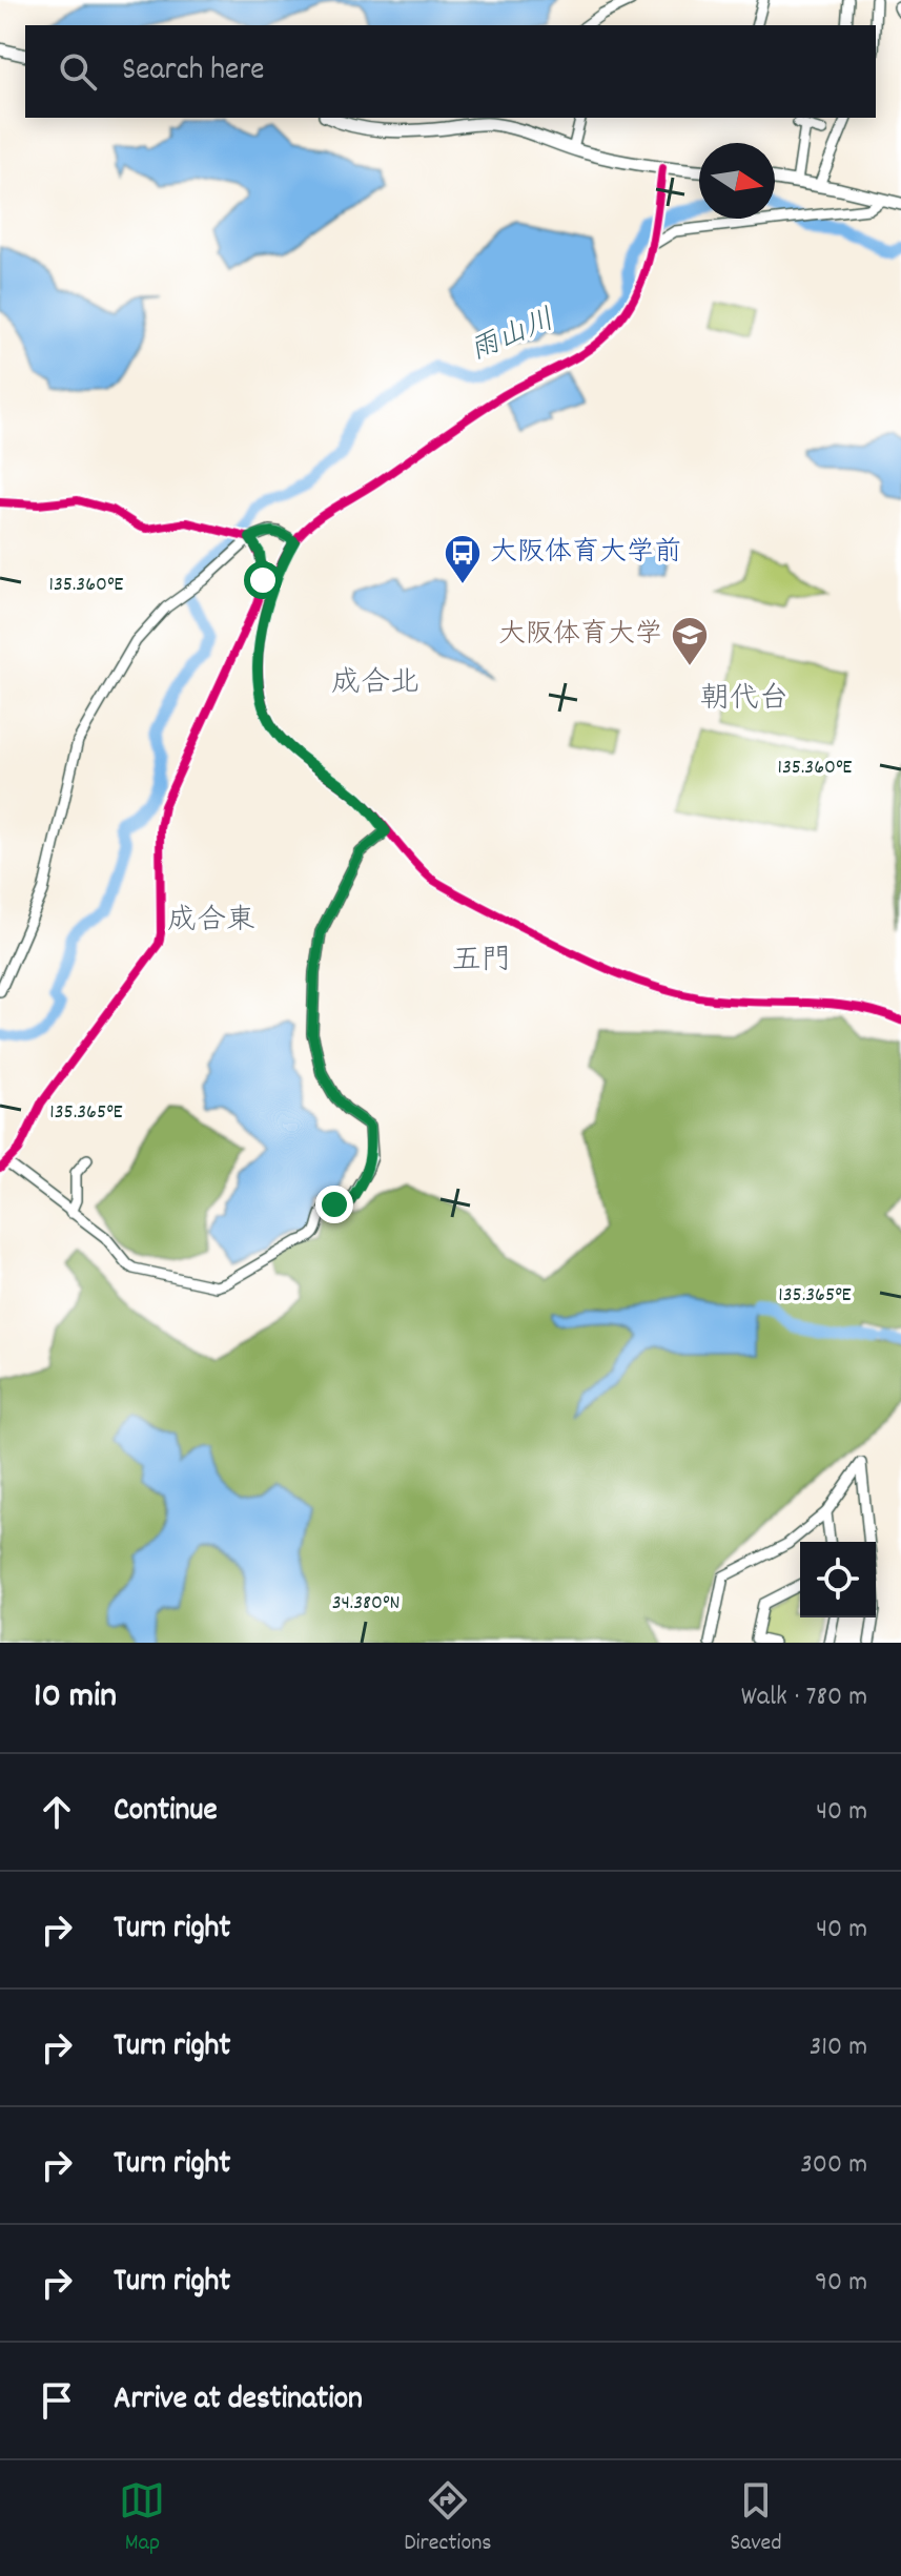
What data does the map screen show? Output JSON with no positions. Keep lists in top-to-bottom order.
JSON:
{
  "districts": [
    "成合北",
    "朝代台",
    "成合東",
    "五門"
  ],
  "water": ["雨山川"],
  "places": {
    "bus stop": ["大阪体育大学前"],
    "school or university": ["大阪体育大学"]
  },
  "north": "right",
  "page": {
    "search": "Search here",
    "heading": ["10 min", "Walk · 780 m"],
    "list": [
      ["Continue", "40 m"],
      ["Turn right", "40 m"],
      ["Turn right", "310 m"],
      ["Turn right", "300 m"],
      ["Turn right", "90 m"],
      "Arrive at destination"
    ],
    "nav": ["Map", "Directions", "Saved"]
  },
  "coordinates": ["135.360°E", "135.365°E", "34.380°N"]
}
